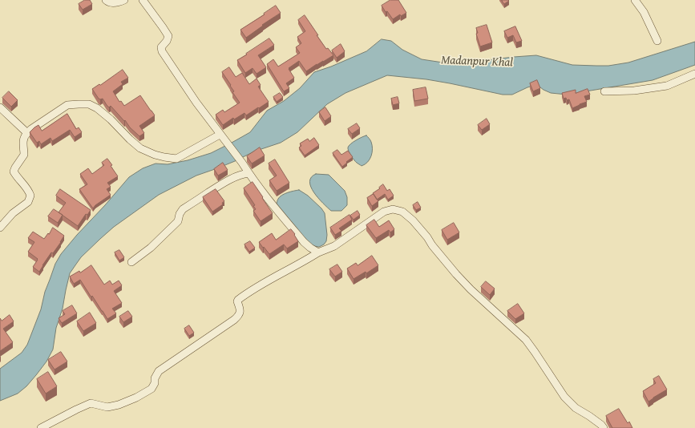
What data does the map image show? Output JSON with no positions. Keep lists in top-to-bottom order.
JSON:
{
  "water": ["Madanpur Khal"]
}
